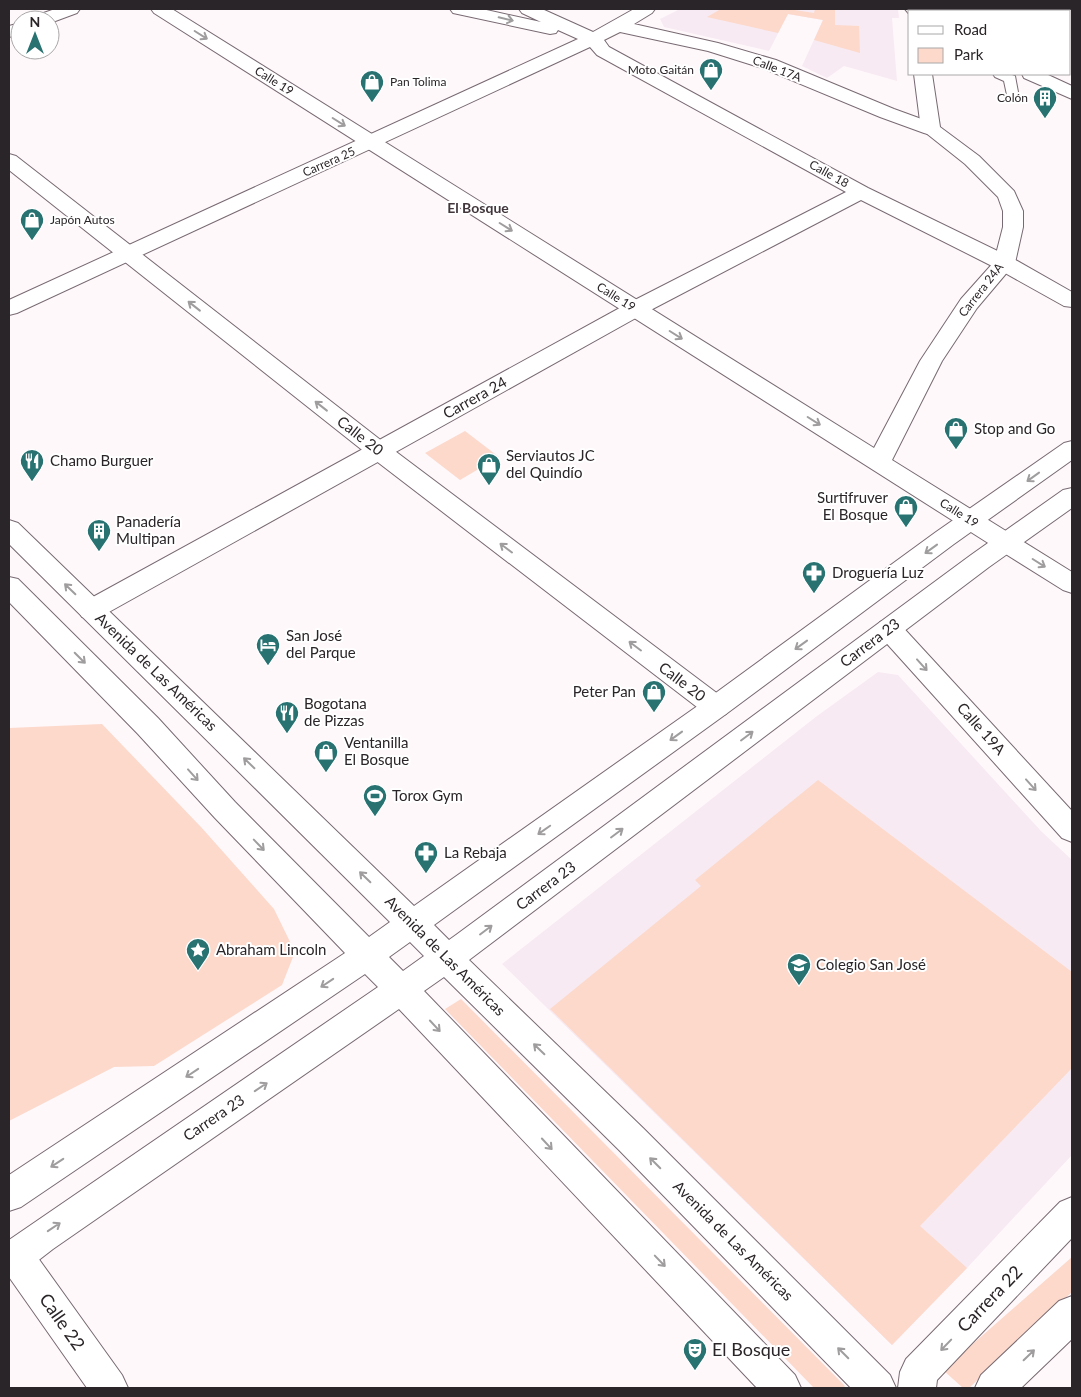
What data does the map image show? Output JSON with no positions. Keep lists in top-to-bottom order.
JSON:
{
  "streets": {
    "street": [
      "Calle 17A",
      "Calle 19",
      "Carrera 25",
      "Calle 18",
      "Carrera 24A",
      "Carrera 24",
      "Calle 20",
      "Carrera 23",
      "Avenida de Las Américas",
      "Calle 19A",
      "Carrera 22",
      "Calle 22"
    ]
  },
  "crossings": [
    ["Calle 17A", "Carrera 25"],
    ["Calle 17A", "Carrera 24A"],
    ["Calle 19", "Carrera 25"],
    ["Calle 19", "Carrera 24A"],
    ["Calle 19", "Carrera 24"],
    ["Calle 19", "Carrera 23"],
    ["Carrera 25", "Calle 18"],
    ["Carrera 25", "Calle 20"],
    ["Calle 18", "Carrera 24A"],
    ["Calle 18", "Carrera 24"],
    ["Carrera 24", "Calle 20"],
    ["Carrera 24", "Avenida de Las Américas"],
    ["Carrera 23", "Avenida de Las Américas"],
    ["Carrera 23", "Calle 19A"],
    ["Carrera 23", "Calle 22"]
  ],
  "one_way": ["Calle 19", "Calle 20", "Calle 19A"],
  "districts": ["El Bosque"],
  "places": {
    "shop": [
      "Moto Gaitán",
      "Pan Tolima",
      "Japón Autos",
      "Stop and Go",
      "Serviautos JC del Quindío",
      "Surtifruver El Bosque",
      "Peter Pan",
      "Ventanilla El Bosque"
    ],
    "building": ["Colón", "Panadería Multipan"],
    "restaurant": ["Chamo Burguer", "Bogotana de Pizzas"],
    "pharmacy": ["Droguería Luz", "La Rebaja"],
    "hotel": ["San José del Parque"],
    "sports": ["Torox Gym"],
    "place": ["Abraham Lincoln"],
    "school or university": ["Colegio San José"],
    "theatre": ["El Bosque"]
  },
  "legend": ["Road", "Park"],
  "north": "top"
}
